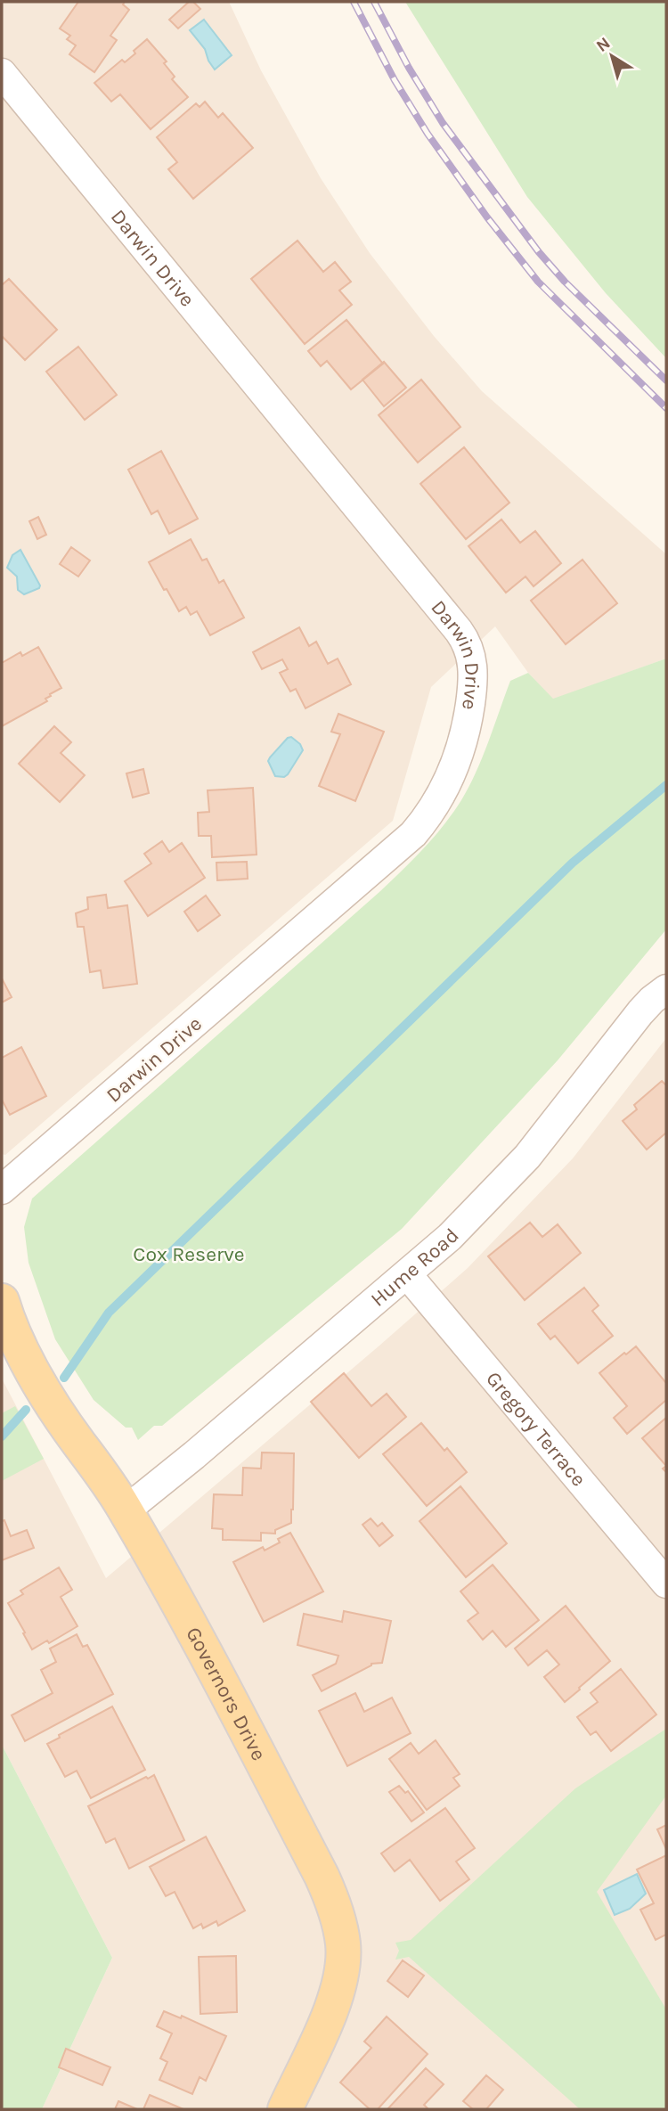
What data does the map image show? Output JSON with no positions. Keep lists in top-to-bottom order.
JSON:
{
  "streets": {
    "main road": ["Governors Drive"],
    "street": ["Darwin Drive", "Hume Road", "Gregory Terrace"]
  },
  "crossings": [
    ["Hume Road", "Gregory Terrace"],
    ["Hume Road", "Governors Drive"]
  ],
  "parks": ["Cox Reserve"],
  "north": "top left"
}
